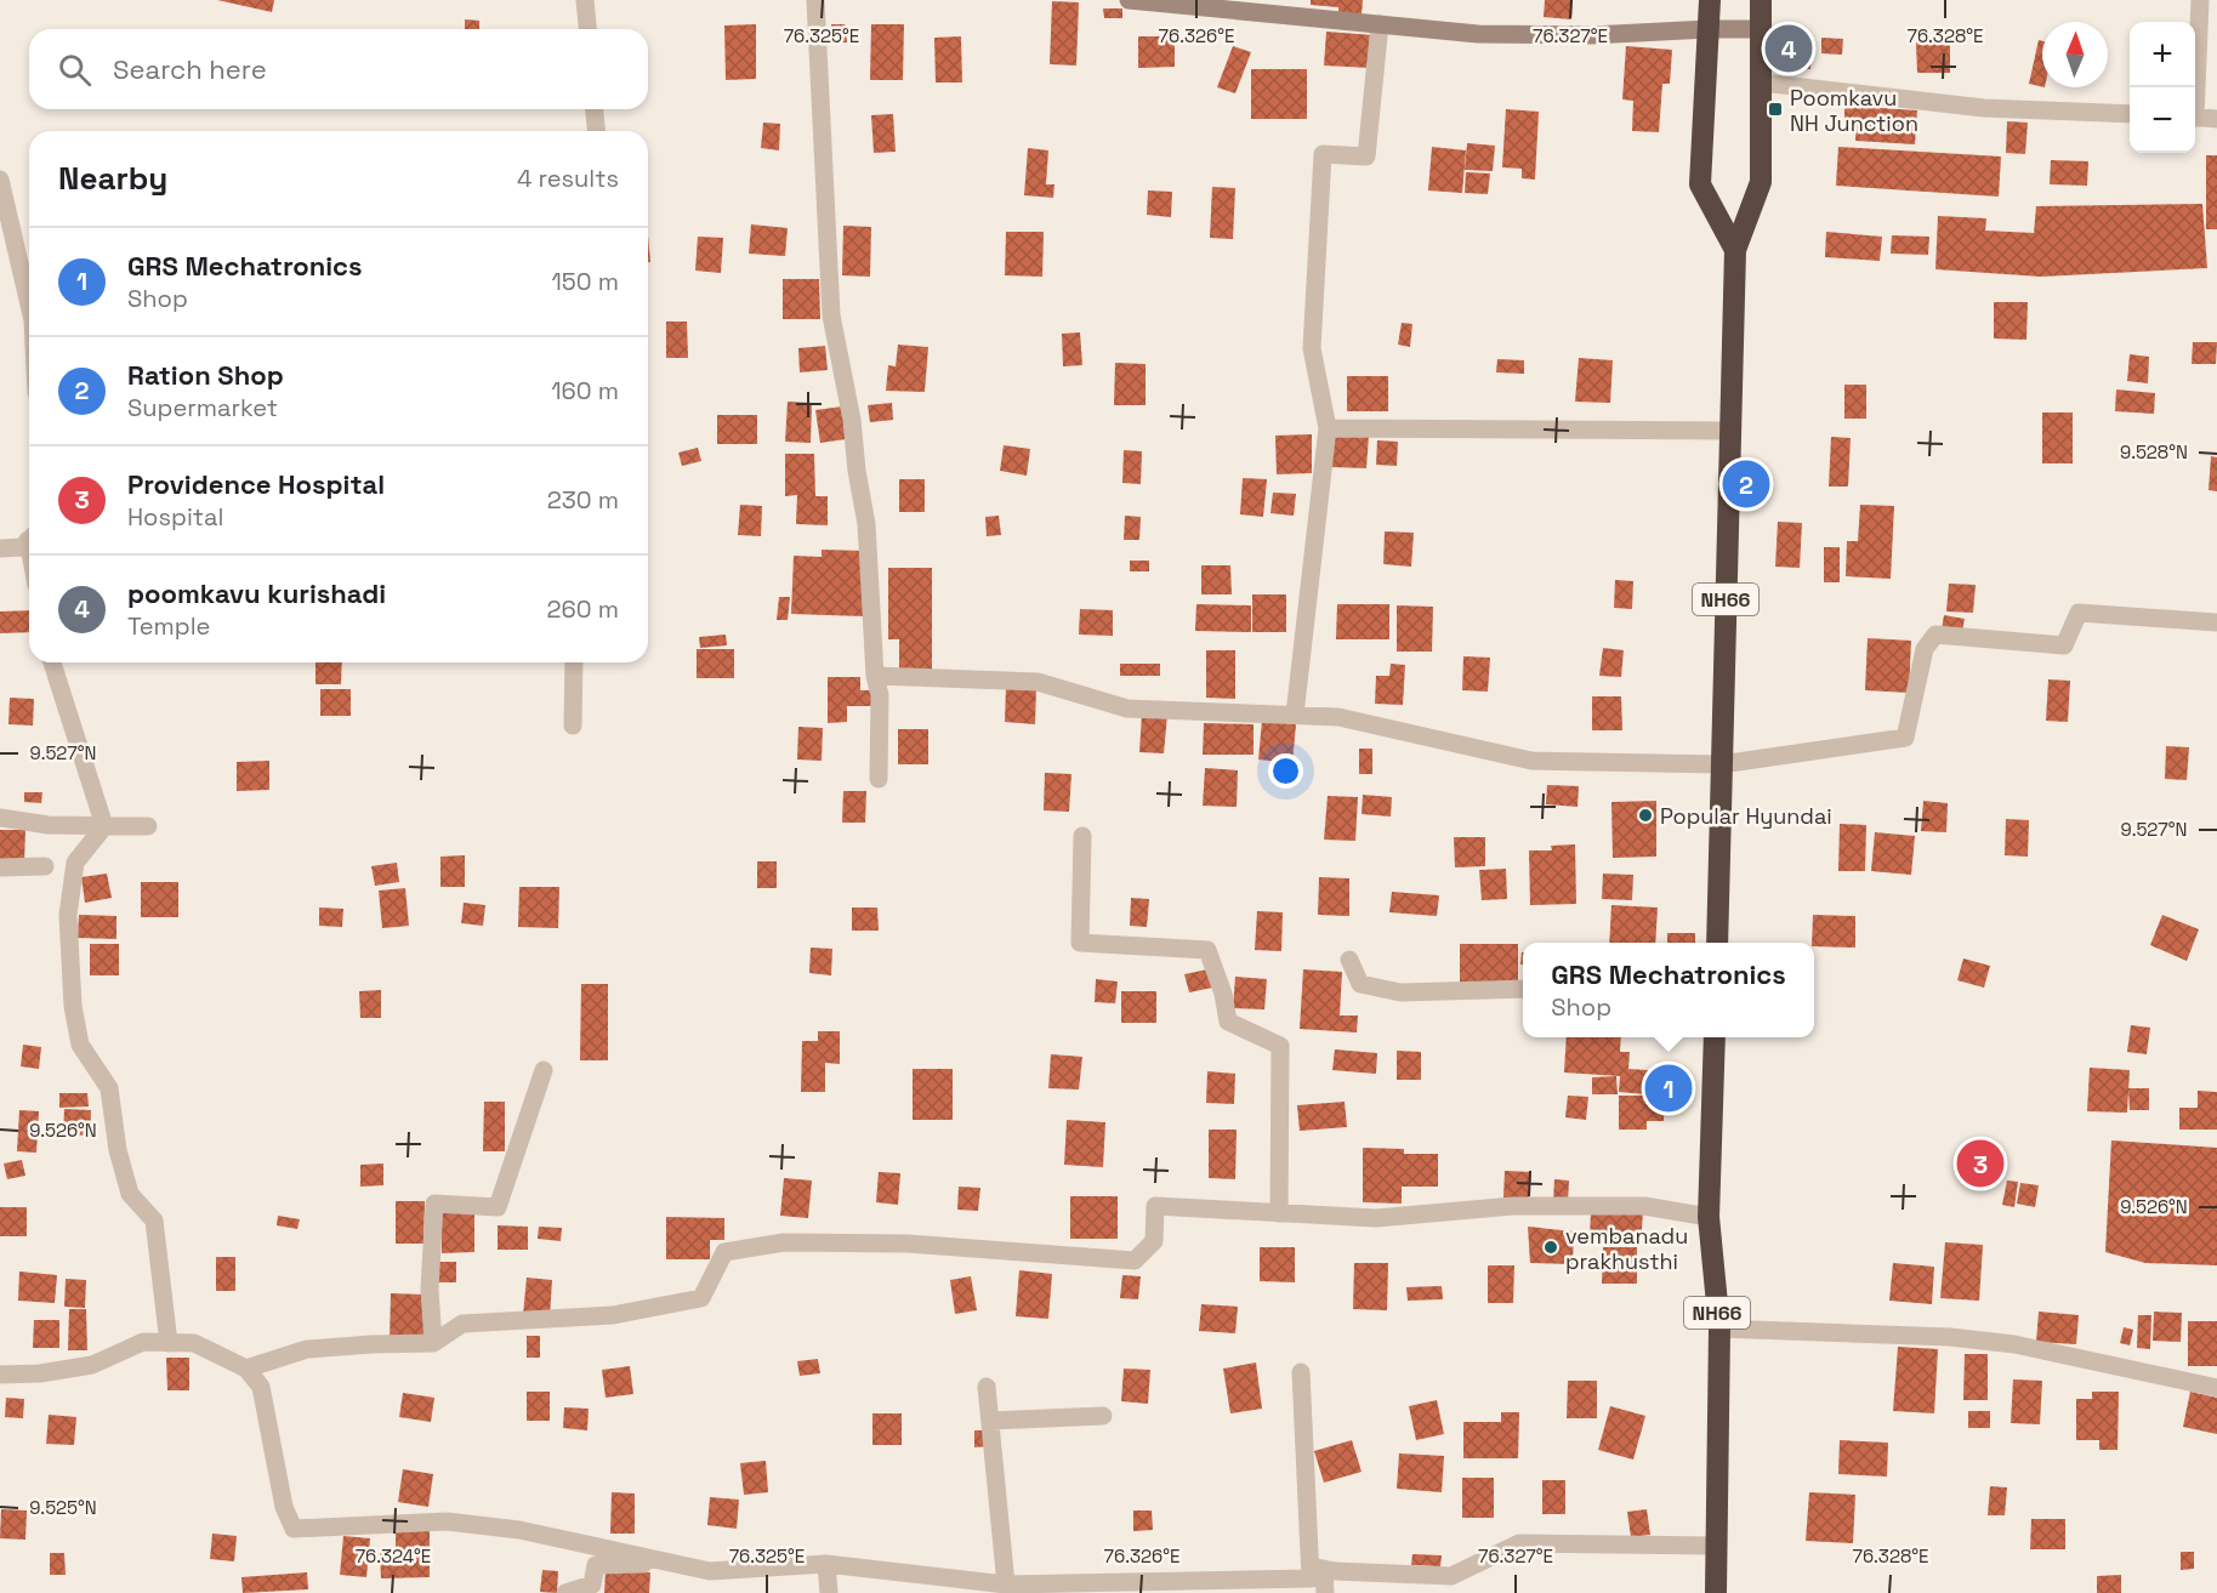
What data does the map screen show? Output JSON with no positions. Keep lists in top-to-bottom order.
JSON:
{
  "streets": {
    "highway": ["NH66"]
  },
  "places": {
    "transit": ["Poomkavu NH Junction"],
    "other": ["Popular Hyundai", "vembanadu prakhusthi"]
  },
  "north": "top",
  "page": {
    "map_buttons": ["+", "−"],
    "pins": [
      "4",
      "2",
      "1",
      "3"
    ],
    "search": "Search here",
    "heading": ["Nearby", "4 results"],
    "list": [
      {
        "mark": "1",
        "name": "GRS Mechatronics",
        "note": "Shop",
        "value": "150 m"
      },
      {
        "mark": "2",
        "name": "Ration Shop",
        "note": "Supermarket",
        "value": "160 m"
      },
      {
        "mark": "3",
        "name": "Providence Hospital",
        "note": "Hospital",
        "value": "230 m"
      },
      {
        "mark": "4",
        "name": "poomkavu kurishadi",
        "note": "Temple",
        "value": "260 m"
      }
    ],
    "popup": ["GRS Mechatronics", "Shop"]
  },
  "coordinates": [
    "76.325°E",
    "76.326°E",
    "76.327°E",
    "76.328°E",
    "9.528°N",
    "9.527°N",
    "9.526°N",
    "9.525°N",
    "76.324°E"
  ]
}
